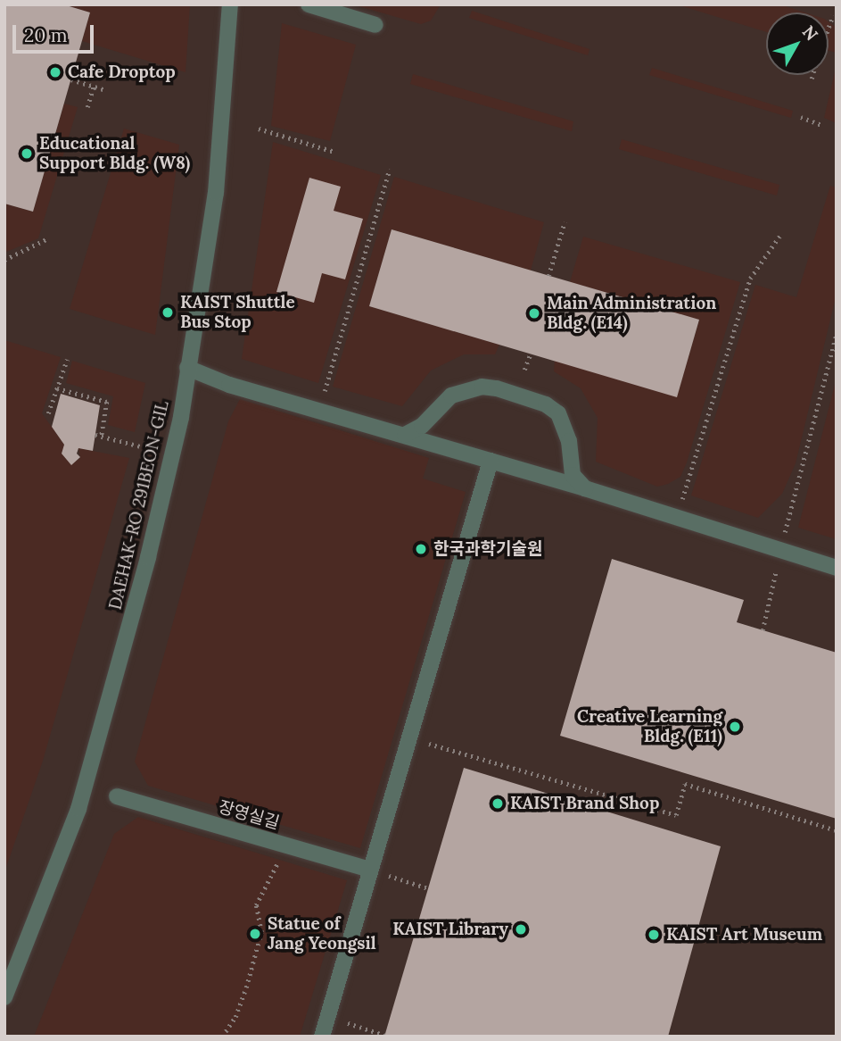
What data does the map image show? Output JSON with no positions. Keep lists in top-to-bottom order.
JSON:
{
  "streets": {
    "street": ["DAEHAK-RO 291BEON-GIL", "장영실길"]
  },
  "places": [
    "Cafe Droptop",
    "Educational Support Bldg. (W8)",
    "KAIST Shuttle Bus Stop",
    "Main Administration Bldg. (E14)",
    "한국과학기술원",
    "Creative Learning Bldg. (E11)",
    "KAIST Brand Shop",
    "KAIST Library",
    "Statue of Jang Yeongsil",
    "KAIST Art Museum"
  ],
  "scale_bar": "20 m",
  "north": "top right"
}
